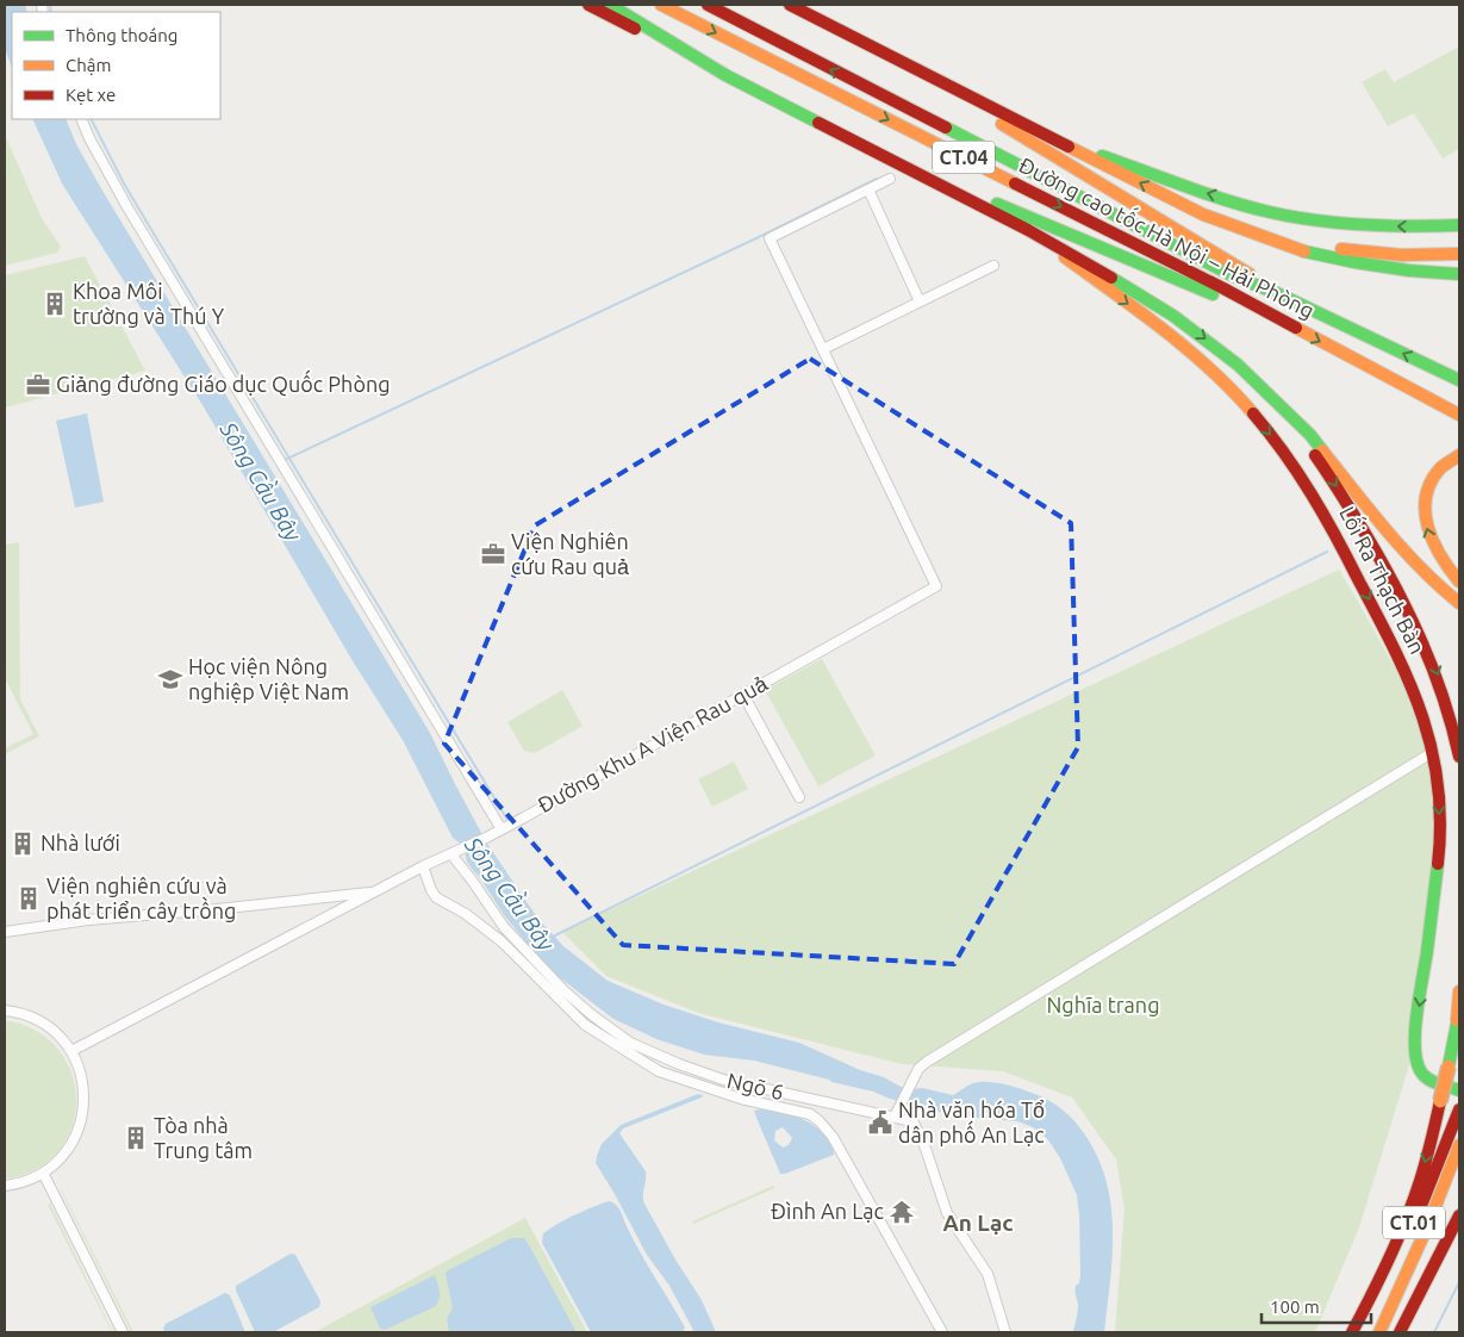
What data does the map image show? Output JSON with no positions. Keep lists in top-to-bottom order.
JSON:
{
  "streets": {
    "main road": [
      "CT.04",
      "Đường cao tốc Hà Nội – Hải Phòng",
      "Lối Ra Thạch Bàn",
      "CT.01"
    ],
    "street": ["Đường Khu A Viện Rau quả", "Ngõ 6"]
  },
  "crossings": [
    ["Đường Khu A Viện Rau quả", "Ngõ 6"]
  ],
  "districts": ["An Lạc"],
  "water": ["Sông Cầu Bây"],
  "parks": ["Nghĩa trang"],
  "places": {
    "building": [
      "Khoa Môi trường và Thú Y",
      "Nhà lưới",
      "Viện nghiên cứu và phát triển cây trồng",
      "Tòa nhà Trung tâm"
    ],
    "office": ["Giảng đường Giáo dục Quốc Phòng", "Viện Nghiên cứu Rau quả"],
    "school or university": ["Học viện Nông nghiệp Việt Nam"],
    "public building": ["Nhà văn hóa Tổ dân phố An Lạc"],
    "temple": ["Đình An Lạc"]
  },
  "legend": ["Thông thoáng", "Chậm", "Kẹt xe"],
  "scale_bar": "100 m"
}
